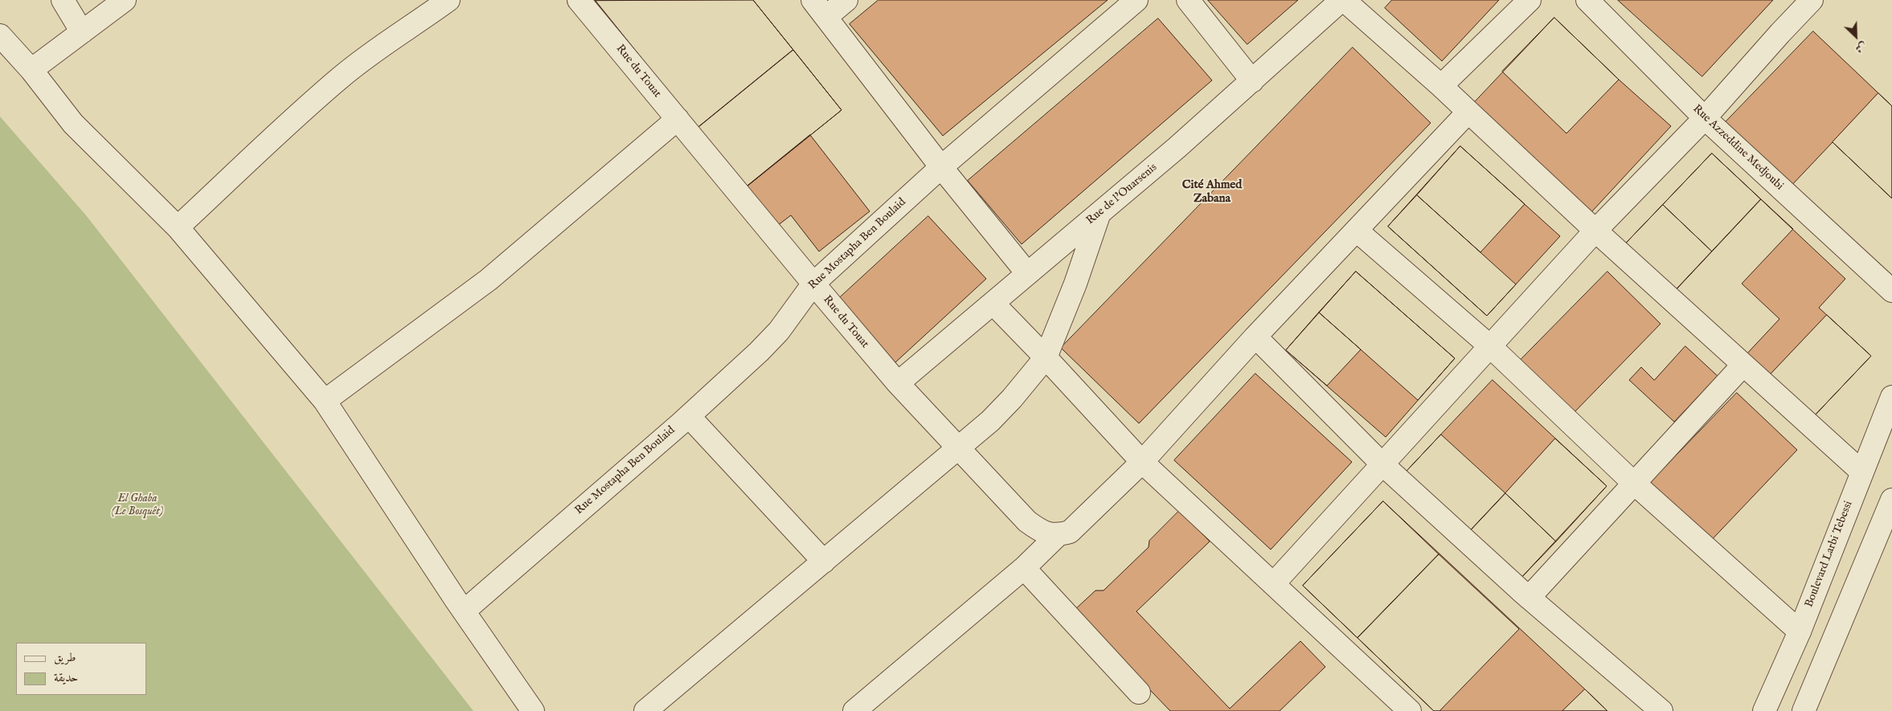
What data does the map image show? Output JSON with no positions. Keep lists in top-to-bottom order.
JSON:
{
  "streets": {
    "street": [
      "Rue du Touat",
      "Rue Azzeddine Medjoubi",
      "Rue de l'Ouarsenis",
      "Rue Mostapha Ben Boulaid",
      "Boulevard Larbi Tebessi"
    ]
  },
  "crossings": [
    ["Rue du Touat", "Rue de l'Ouarsenis"],
    ["Rue du Touat", "Rue Mostapha Ben Boulaid"]
  ],
  "districts": ["Cité Ahmed Zabana"],
  "parks": ["El Ghaba (Le Bosquêt)"],
  "legend": ["طريق", "حديقة"],
  "north": "bottom right"
}
